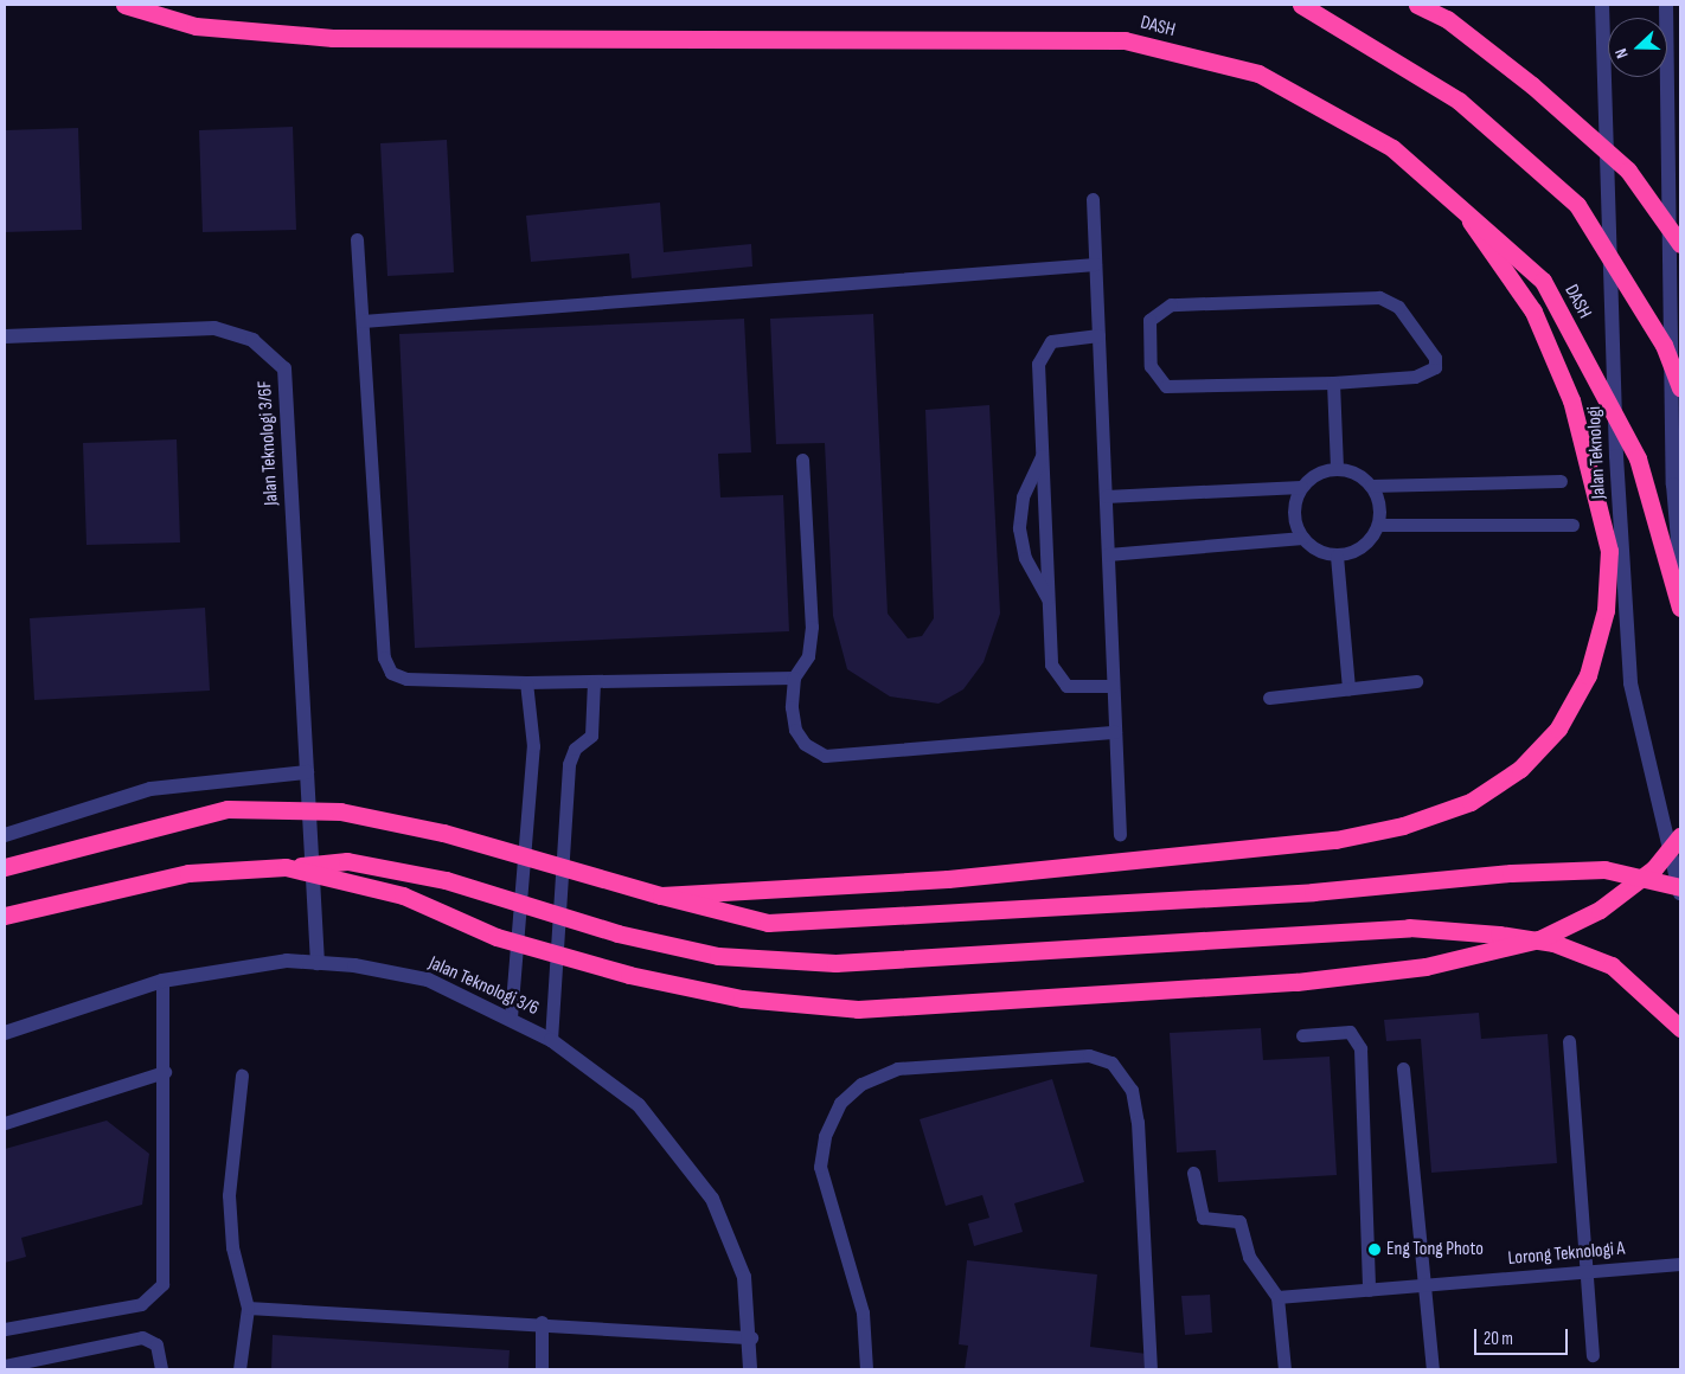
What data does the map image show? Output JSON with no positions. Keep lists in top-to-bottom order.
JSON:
{
  "streets": {
    "highway": ["DASH"],
    "street": ["Jalan Teknologi 3/6F", "Jalan Teknologi", "Jalan Teknologi 3/6"],
    "lane": ["Lorong Teknologi A"]
  },
  "crossings": [
    ["Jalan Teknologi 3/6F", "Jalan Teknologi 3/6"]
  ],
  "places": ["Eng Tong Photo"],
  "scale_bar": "20 m",
  "north": "left"
}
